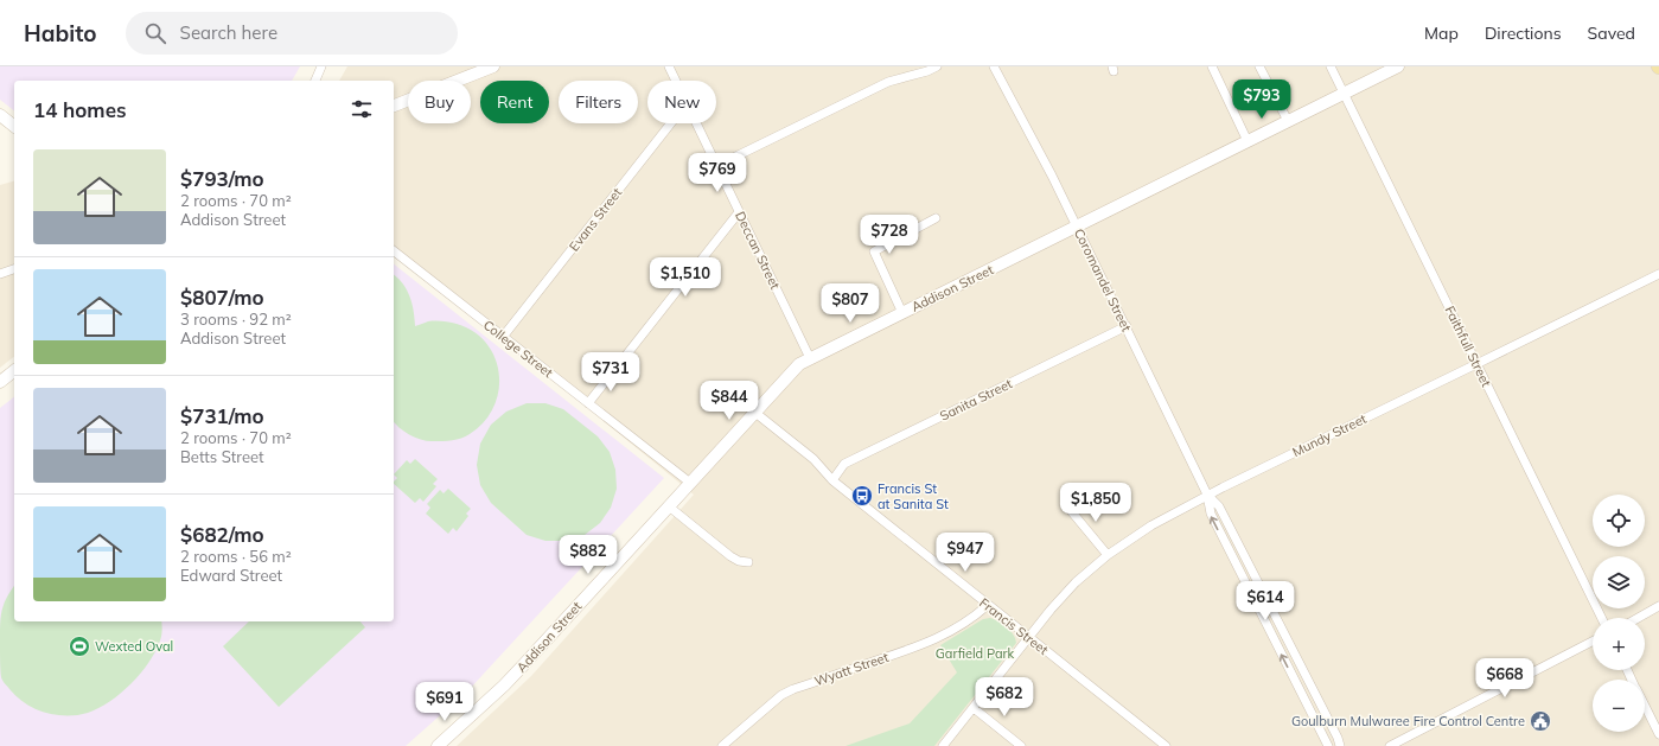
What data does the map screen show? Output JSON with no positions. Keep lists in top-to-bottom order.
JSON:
{
  "streets": {
    "street": [
      "Evans Street",
      "Deccan Street",
      "Coromandel Street",
      "Addison Street",
      "Faithfull Street",
      "College Street",
      "Sanita Street",
      "Mundy Street",
      "Francis Street",
      "Wyatt Street"
    ]
  },
  "crossings": [
    ["Evans Street", "College Street"],
    ["Deccan Street", "Addison Street"],
    ["Coromandel Street", "Addison Street"],
    ["Coromandel Street", "Sanita Street"],
    ["Coromandel Street", "Mundy Street"],
    ["Addison Street", "Faithfull Street"],
    ["Addison Street", "College Street"],
    ["Addison Street", "Francis Street"],
    ["Faithfull Street", "Mundy Street"],
    ["Sanita Street", "Francis Street"],
    ["Mundy Street", "Francis Street"],
    ["Francis Street", "Wyatt Street"]
  ],
  "parks": ["Garfield Park"],
  "places": {
    "bus stop": ["Francis St at Sanita St"],
    "sports": ["Wexted Oval"],
    "public building": ["Goulburn Mulwaree Fire Control Centre"]
  },
  "page": {
    "header": "Habito",
    "search": "Search here",
    "nav": ["Map", "Directions", "Saved"],
    "price": [
      "$793",
      "$769",
      "$728",
      "$1,510",
      "$807",
      "$731",
      "$844",
      "$1,850",
      "$947",
      "$882",
      "$614",
      "$668",
      "$682",
      "$691"
    ],
    "chip": [
      "Buy",
      "Rent",
      "Filters",
      "New"
    ],
    "heading": "14 homes",
    "list": [
      {
        "name": "$793/mo",
        "note": "2 rooms · 70 m² · Addison Street"
      },
      {
        "name": "$807/mo",
        "note": "3 rooms · 92 m² · Addison Street"
      },
      {
        "name": "$731/mo",
        "note": "2 rooms · 70 m² · Betts Street"
      },
      {
        "name": "$682/mo",
        "note": "2 rooms · 56 m² · Edward Street"
      }
    ],
    "map_buttons": ["+", "−"]
  }
}
